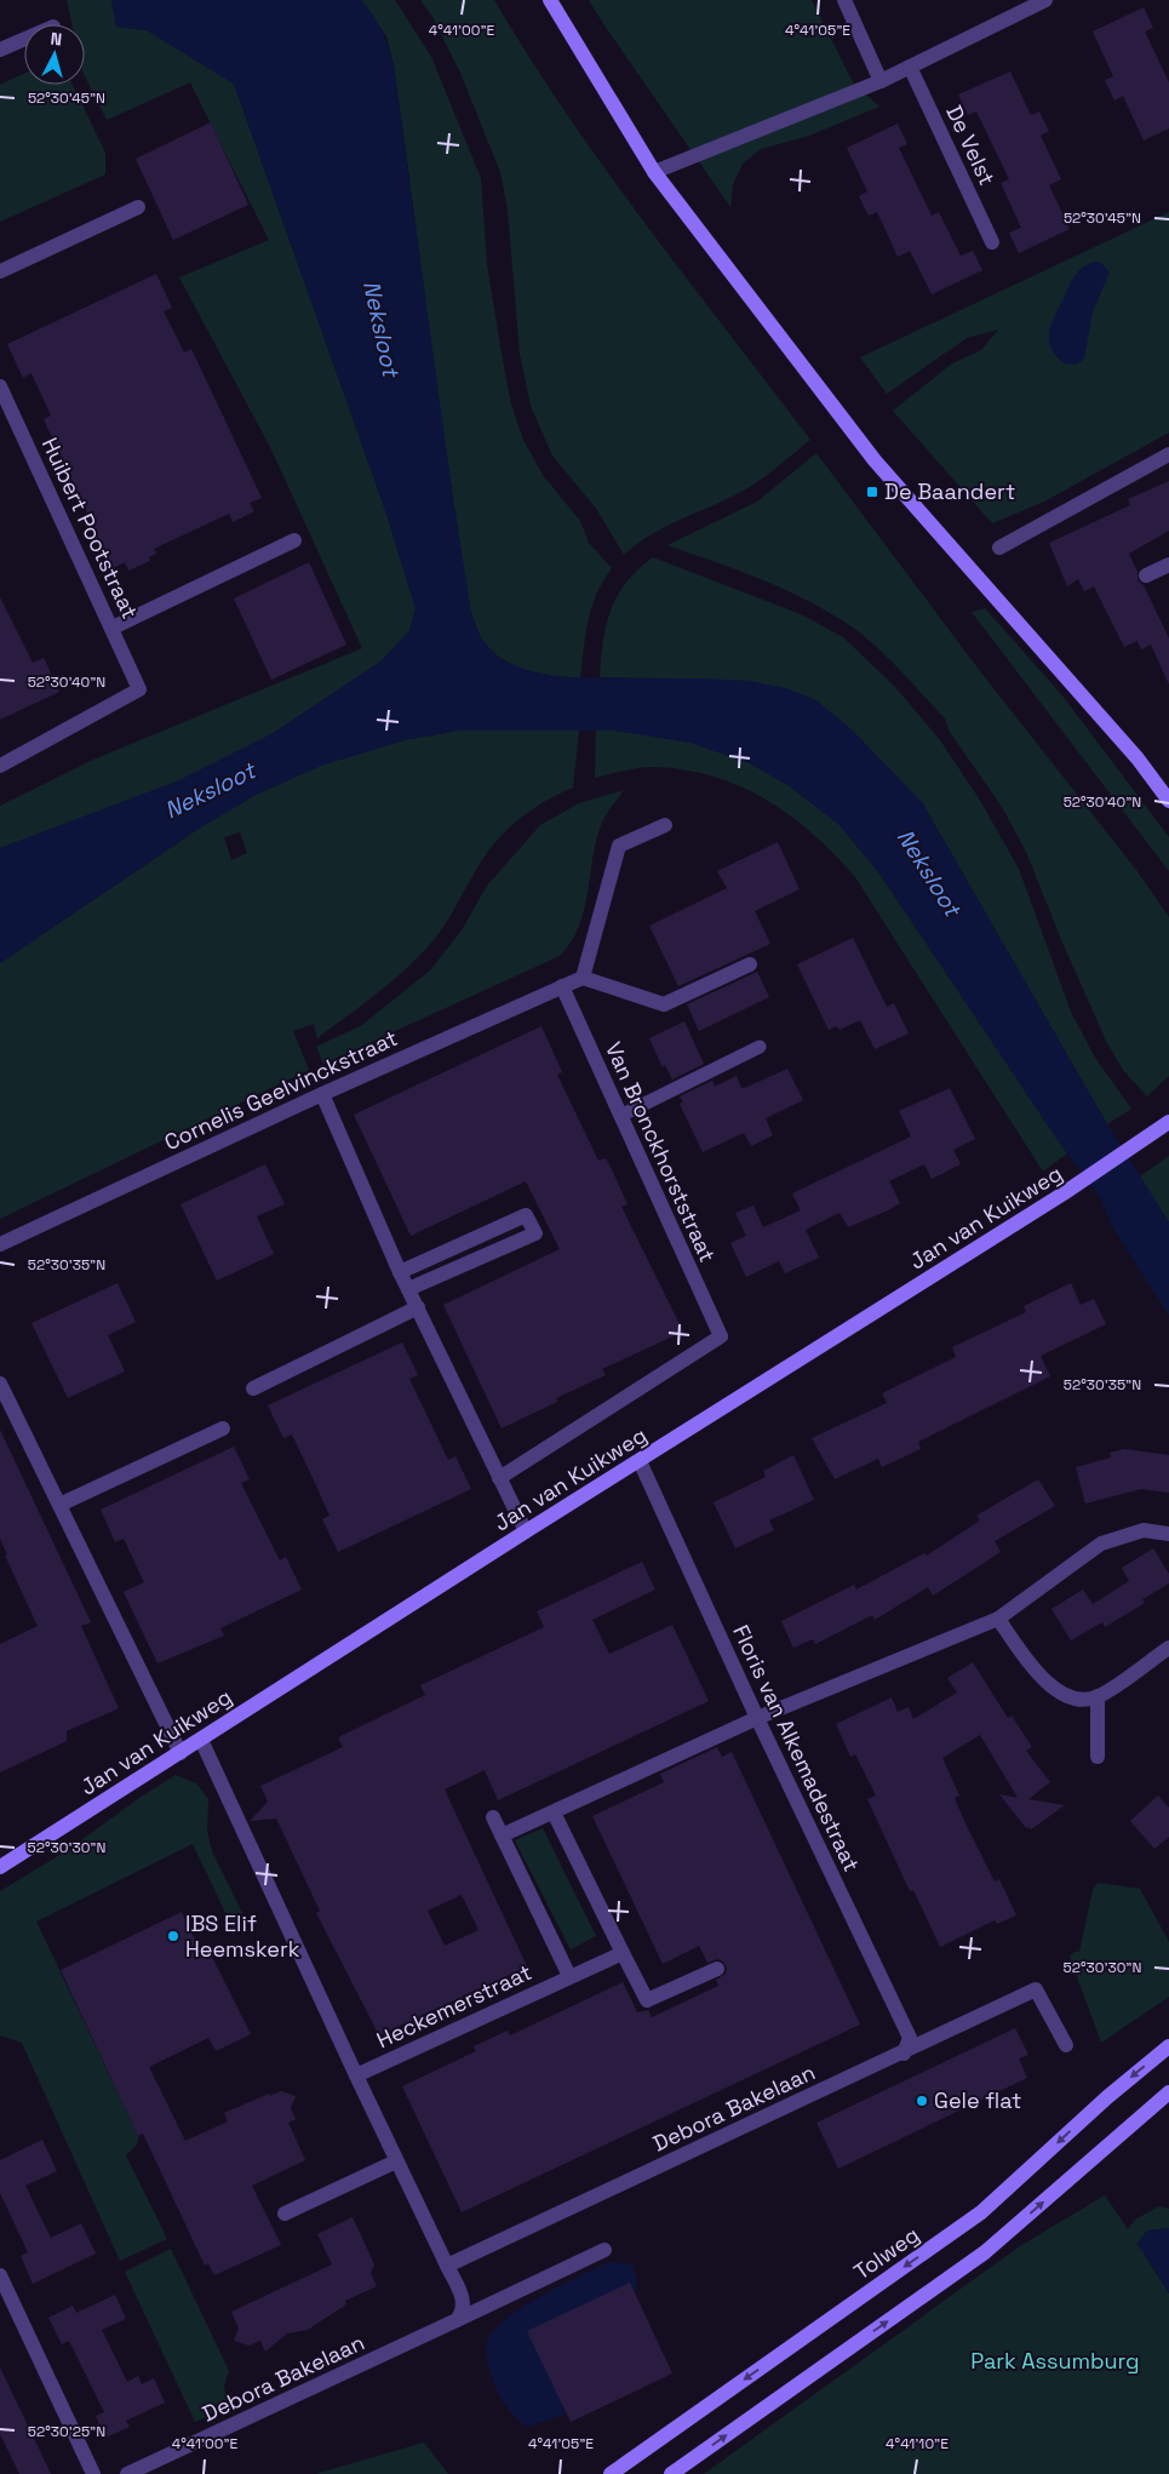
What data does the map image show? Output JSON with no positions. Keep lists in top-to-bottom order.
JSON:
{
  "streets": {
    "main road": ["Jan van Kuikweg", "Tolweg"],
    "street": [
      "De Velst",
      "Huibert Pootstraat",
      "Cornelis Geelvinckstraat",
      "Van Bronckhorststraat",
      "Floris van Alkemadestraat",
      "Heckemerstraat",
      "Debora Bakelaan"
    ]
  },
  "crossings": [
    ["Cornelis Geelvinckstraat", "Van Bronckhorststraat"],
    ["Van Bronckhorststraat", "Jan van Kuikweg"],
    ["Jan van Kuikweg", "Floris van Alkemadestraat"],
    ["Floris van Alkemadestraat", "Debora Bakelaan"]
  ],
  "water": ["Neksloot"],
  "parks": ["Park Assumburg"],
  "places": {
    "transit": ["De Baandert"],
    "other": ["IBS Elif Heemskerk", "Gele flat"]
  },
  "north": "top",
  "coordinates": [
    "4°41'00\"E",
    "4°41'05\"E",
    "52°30'45\"N",
    "52°30'40\"N",
    "52°30'35\"N",
    "52°30'30\"N",
    "52°30'25\"N",
    "4°41'10\"E"
  ]
}
